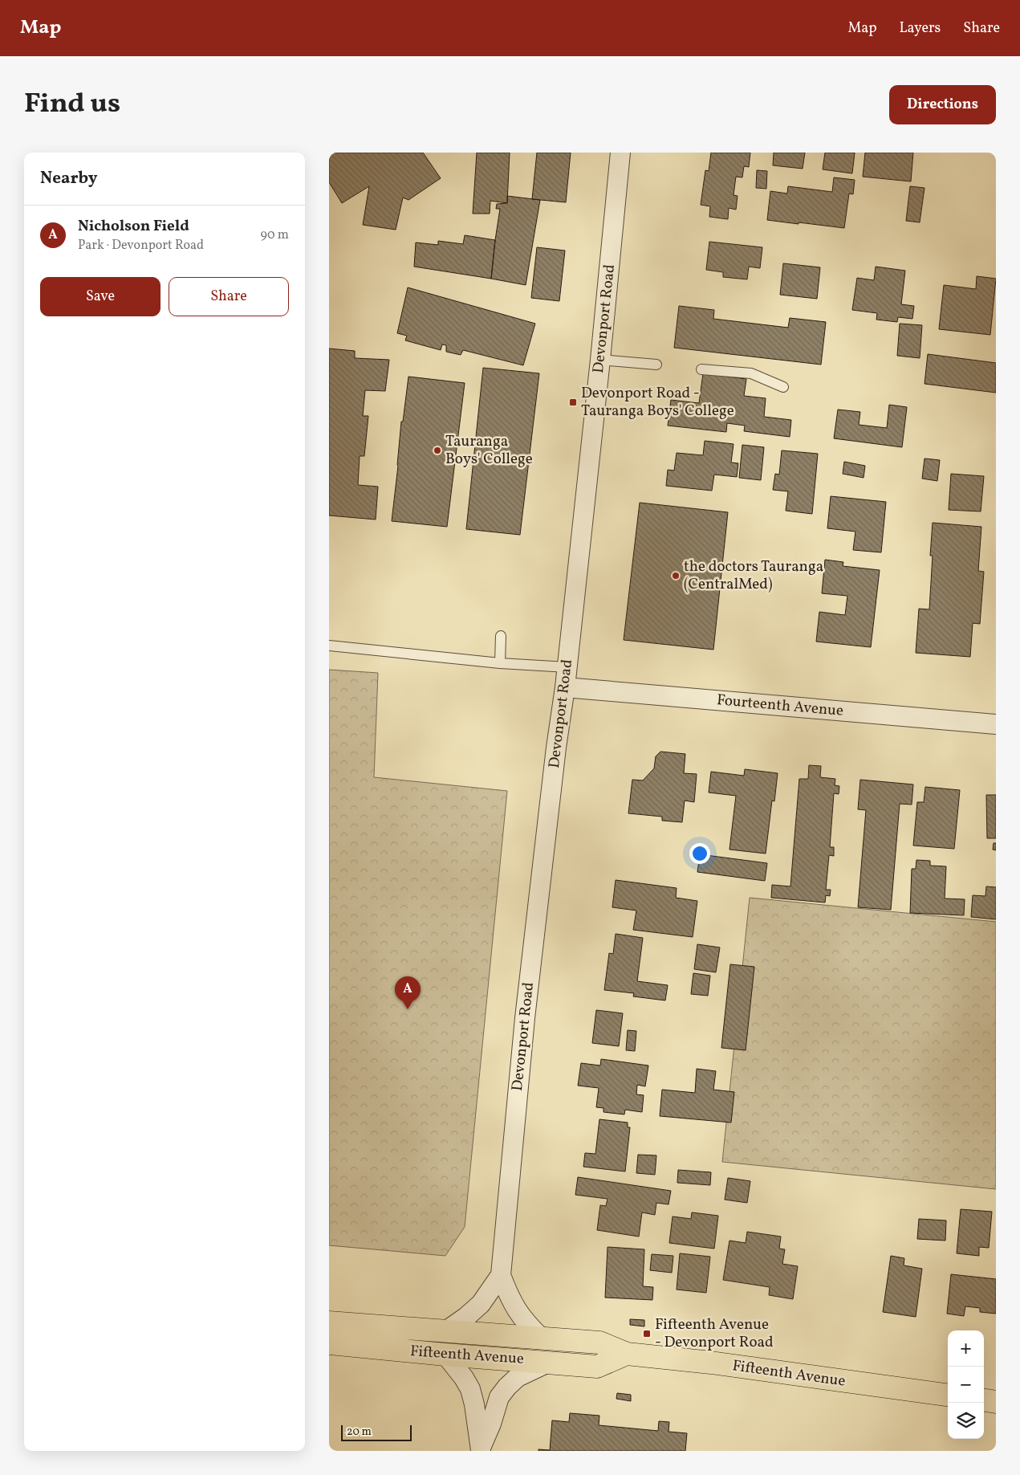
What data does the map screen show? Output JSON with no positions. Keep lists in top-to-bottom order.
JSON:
{
  "streets": {
    "main road": ["Fifteenth Avenue"],
    "street": ["Devonport Road", "Fourteenth Avenue"]
  },
  "crossings": [
    ["Devonport Road", "Fourteenth Avenue"],
    ["Devonport Road", "Fifteenth Avenue"]
  ],
  "places": {
    "transit": ["Devonport Road - Tauranga Boys' College", "Fifteenth Avenue - Devonport Road"],
    "other": ["Tauranga Boys' College", "the doctors Tauranga (CentralMed)"]
  },
  "scale_bar": "20 m",
  "page": {
    "header": "Map",
    "nav": ["Map", "Layers", "Share"],
    "title": "Find us",
    "buttons": [
      "Directions",
      ["Save", "Share"]
    ],
    "heading": "Nearby",
    "list": [
      {
        "mark": "A",
        "name": "Nicholson Field",
        "note": "Park · Devonport Road",
        "value": "90 m"
      }
    ],
    "pins": "A",
    "map_buttons": ["+", "−"],
    "scale": "20 m"
  }
}
